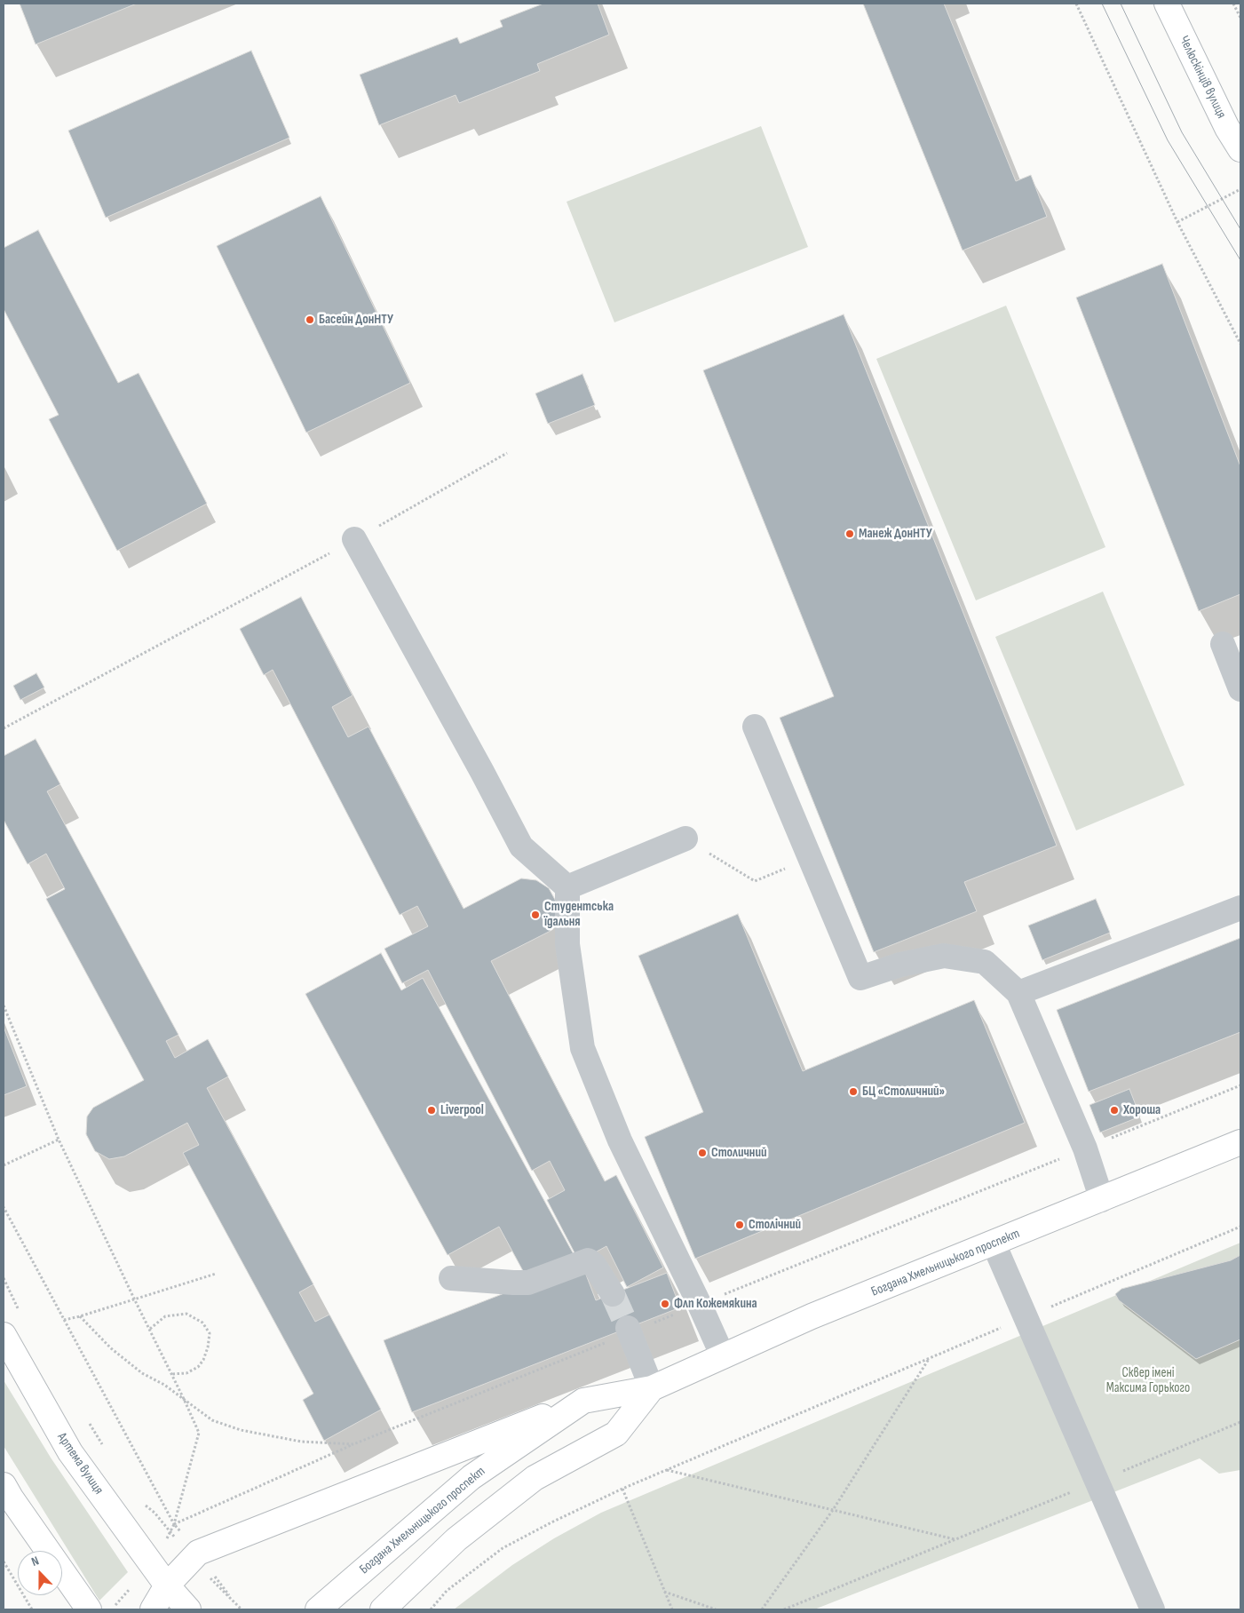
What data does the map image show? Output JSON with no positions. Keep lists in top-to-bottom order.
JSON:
{
  "streets": {
    "main road": ["Челюскінців вулиця", "Богдана Хмельницького проспект", "Артема вулиця"]
  },
  "parks": ["Сквер імені Максима Горького"],
  "places": [
    "Басейн ДонНТУ",
    "Манеж ДонНТУ",
    "Студентська їдальня",
    "БЦ «Столичний»",
    "Liverpool",
    "Хороша",
    "Столичний",
    "Столічний",
    "Флп Кожемякина"
  ],
  "north": "top"
}
